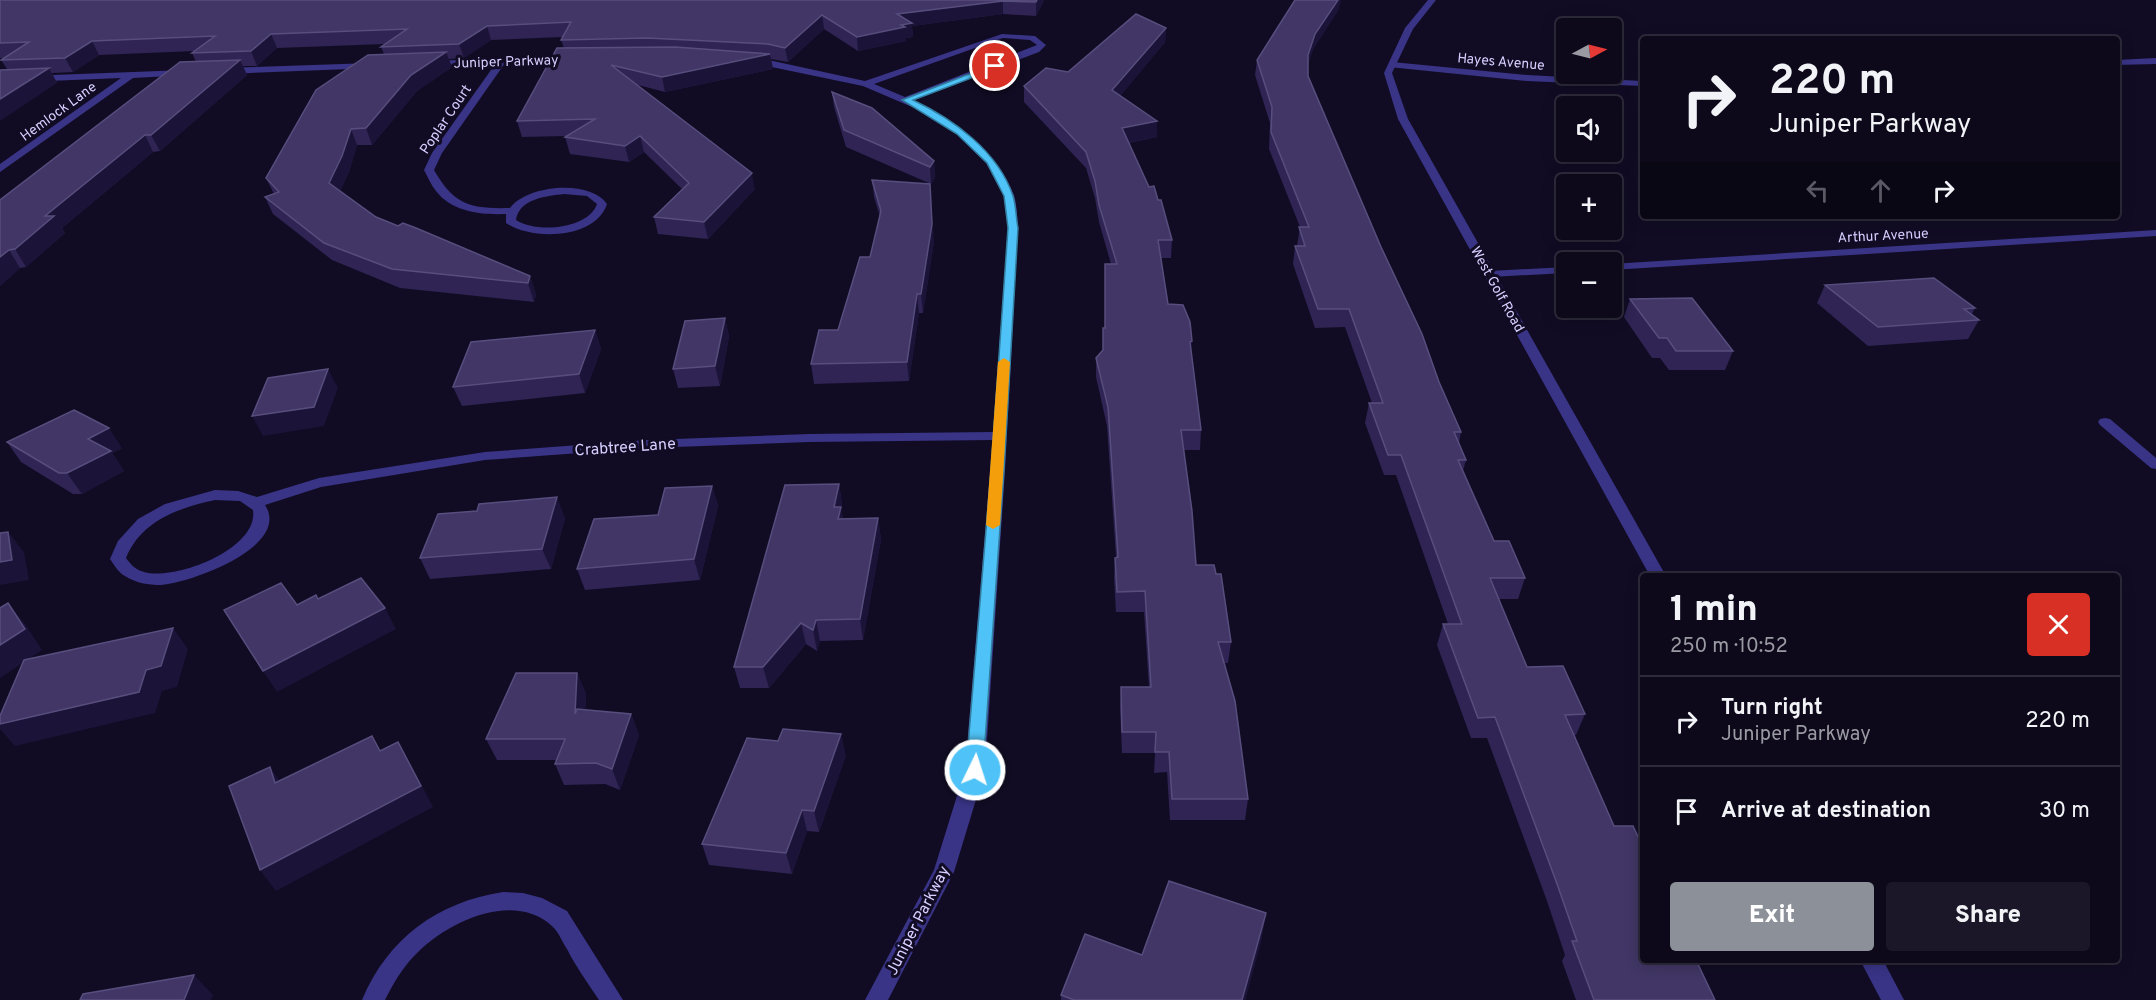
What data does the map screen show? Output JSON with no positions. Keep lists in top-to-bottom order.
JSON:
{
  "streets": {
    "street": [
      "Juniper Parkway",
      "Hayes Avenue",
      "Hemlock Lane",
      "Poplar Court",
      "Arthur Avenue",
      "West Golf Road",
      "Crabtree Lane"
    ]
  },
  "crossings": [
    ["Juniper Parkway", "Poplar Court"],
    ["Juniper Parkway", "Crabtree Lane"],
    ["Hayes Avenue", "West Golf Road"]
  ],
  "north": "right",
  "page": {
    "map_buttons": ["+", "−"],
    "turn": ["220 m", "Juniper Parkway"],
    "heading": ["1 min", "250 m · 10:52"],
    "list": [
      {
        "name": "Turn right",
        "note": "Juniper Parkway",
        "value": "220 m"
      },
      {
        "name": "Arrive at destination",
        "value": "30 m"
      }
    ],
    "buttons": ["Exit", "Share"]
  }
}
